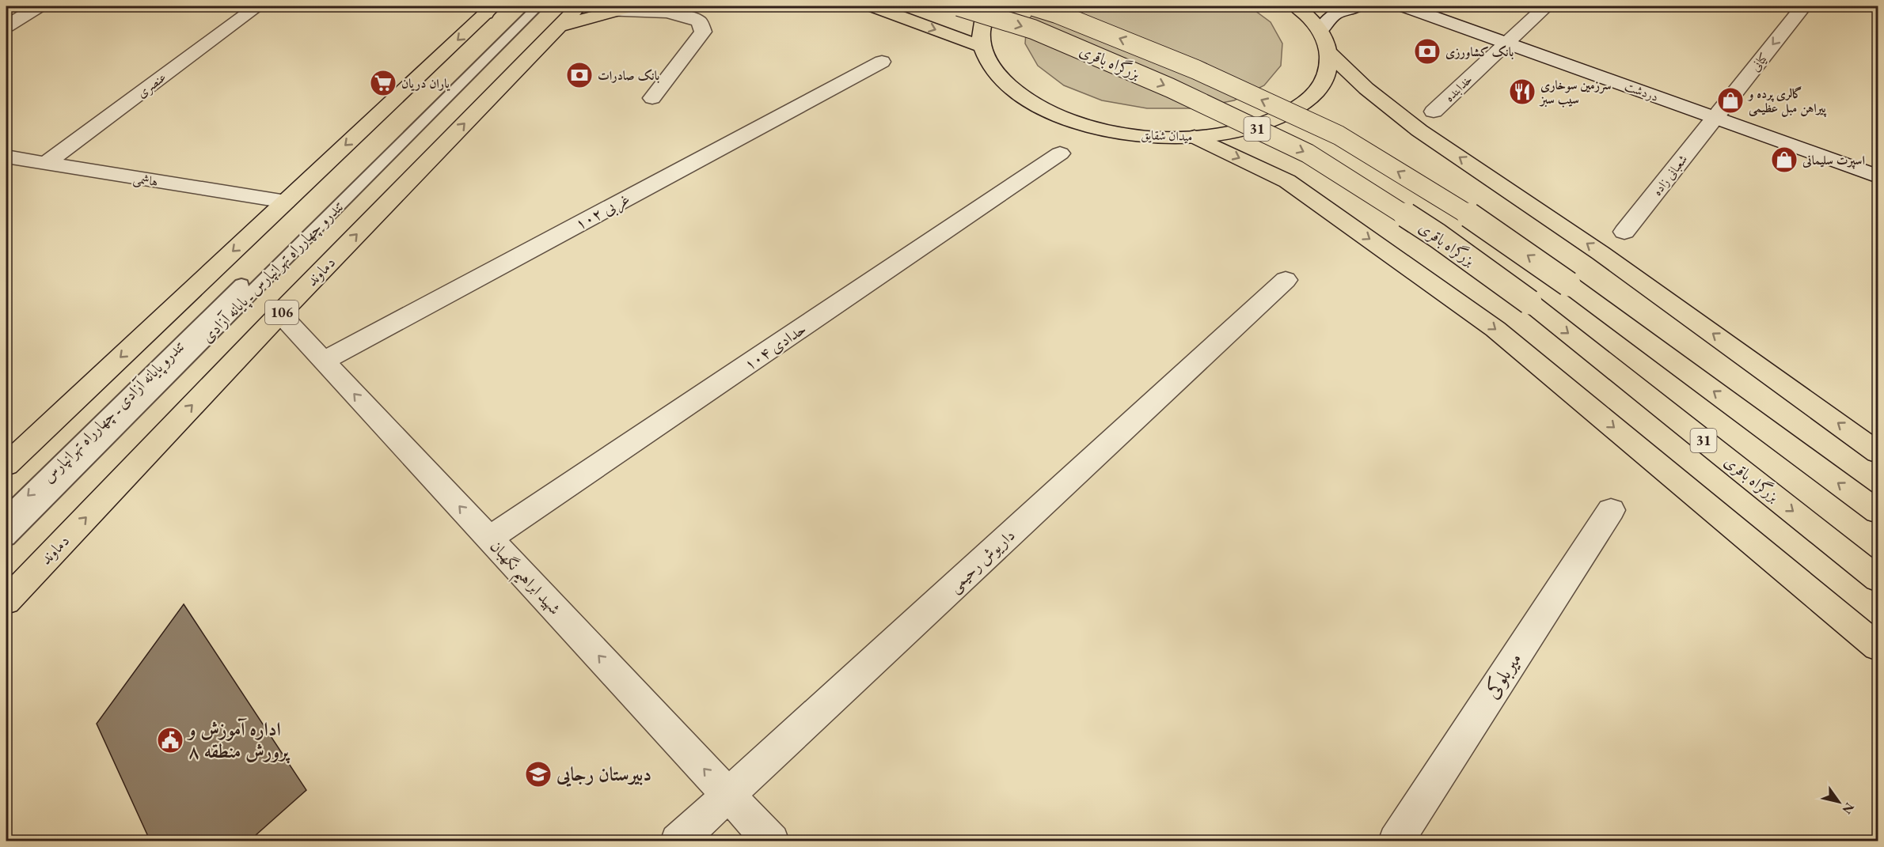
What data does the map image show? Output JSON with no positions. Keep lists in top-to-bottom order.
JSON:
{
  "streets": {
    "main road": [
      "بزرگراه باقری",
      "31",
      "میدان شقایق",
      "دماوند",
      "106"
    ],
    "street": [
      "کیانی",
      "عنصری",
      "خدابنده",
      "دردشت",
      "شعبانی زاده",
      "هاشمی",
      "۱۰۲ غربی",
      "حدادی ۱۰۴",
      "داریوش رحیمی",
      "شهید ابراهیم نگهبان",
      "میربلوکی"
    ],
    "lane": ["تندرو چهارراه تهرانپارس ـ پایانه آزادی", "تندرو پایانه آزادی ـ چهارراه تهرانپارس"]
  },
  "crossings": [
    ["کیانی", "دردشت"],
    ["کیانی", "شعبانی زاده"],
    ["عنصری", "هاشمی"],
    ["خدابنده", "دردشت"],
    ["دردشت", "شعبانی زاده"],
    ["۱۰۲ غربی", "شهید ابراهیم نگهبان"],
    ["دماوند", "شهید ابراهیم نگهبان"],
    ["حدادی ۱۰۴", "شهید ابراهیم نگهبان"],
    ["داریوش رحیمی", "شهید ابراهیم نگهبان"]
  ],
  "one_way": ["کیانی", "تندرو پایانه آزادی ـ چهارراه تهرانپارس", "شهید ابراهیم نگهبان"],
  "places": {
    "bank": ["بانک کشاورزی", "بانک صادرات"],
    "supermarket": ["یاران دریان"],
    "restaurant": ["سرزمین سوخاری سیب سبز"],
    "shop": ["گالری پرده و پیراهن مبل عظیمی", "اسپرت سلیمانی"],
    "public building": ["اداره آموزش و پرورش منطقه ۸"],
    "school or university": ["دبیرستان رجایی"]
  },
  "north": "bottom right"
}
